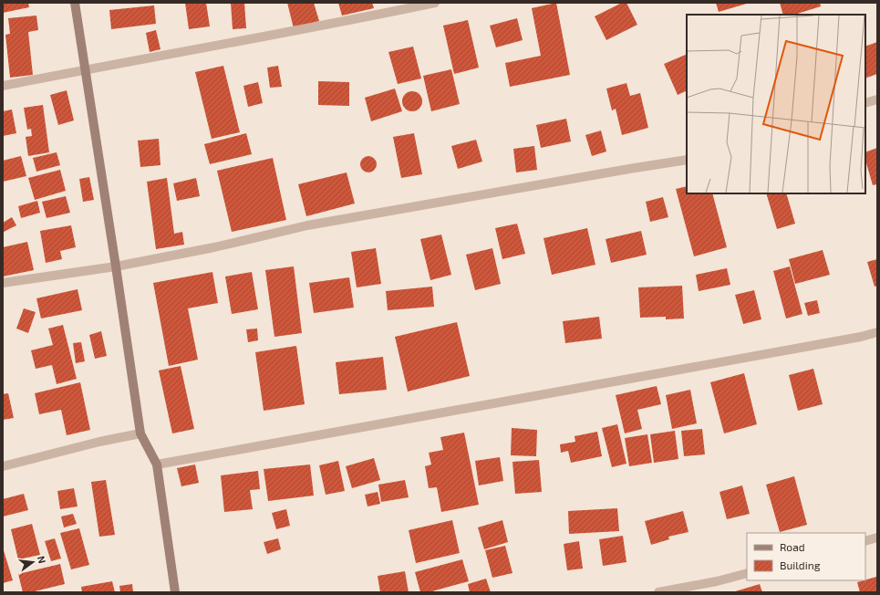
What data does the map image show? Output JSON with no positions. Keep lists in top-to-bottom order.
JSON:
{
  "legend": ["Road", "Building"],
  "north": "right"
}
